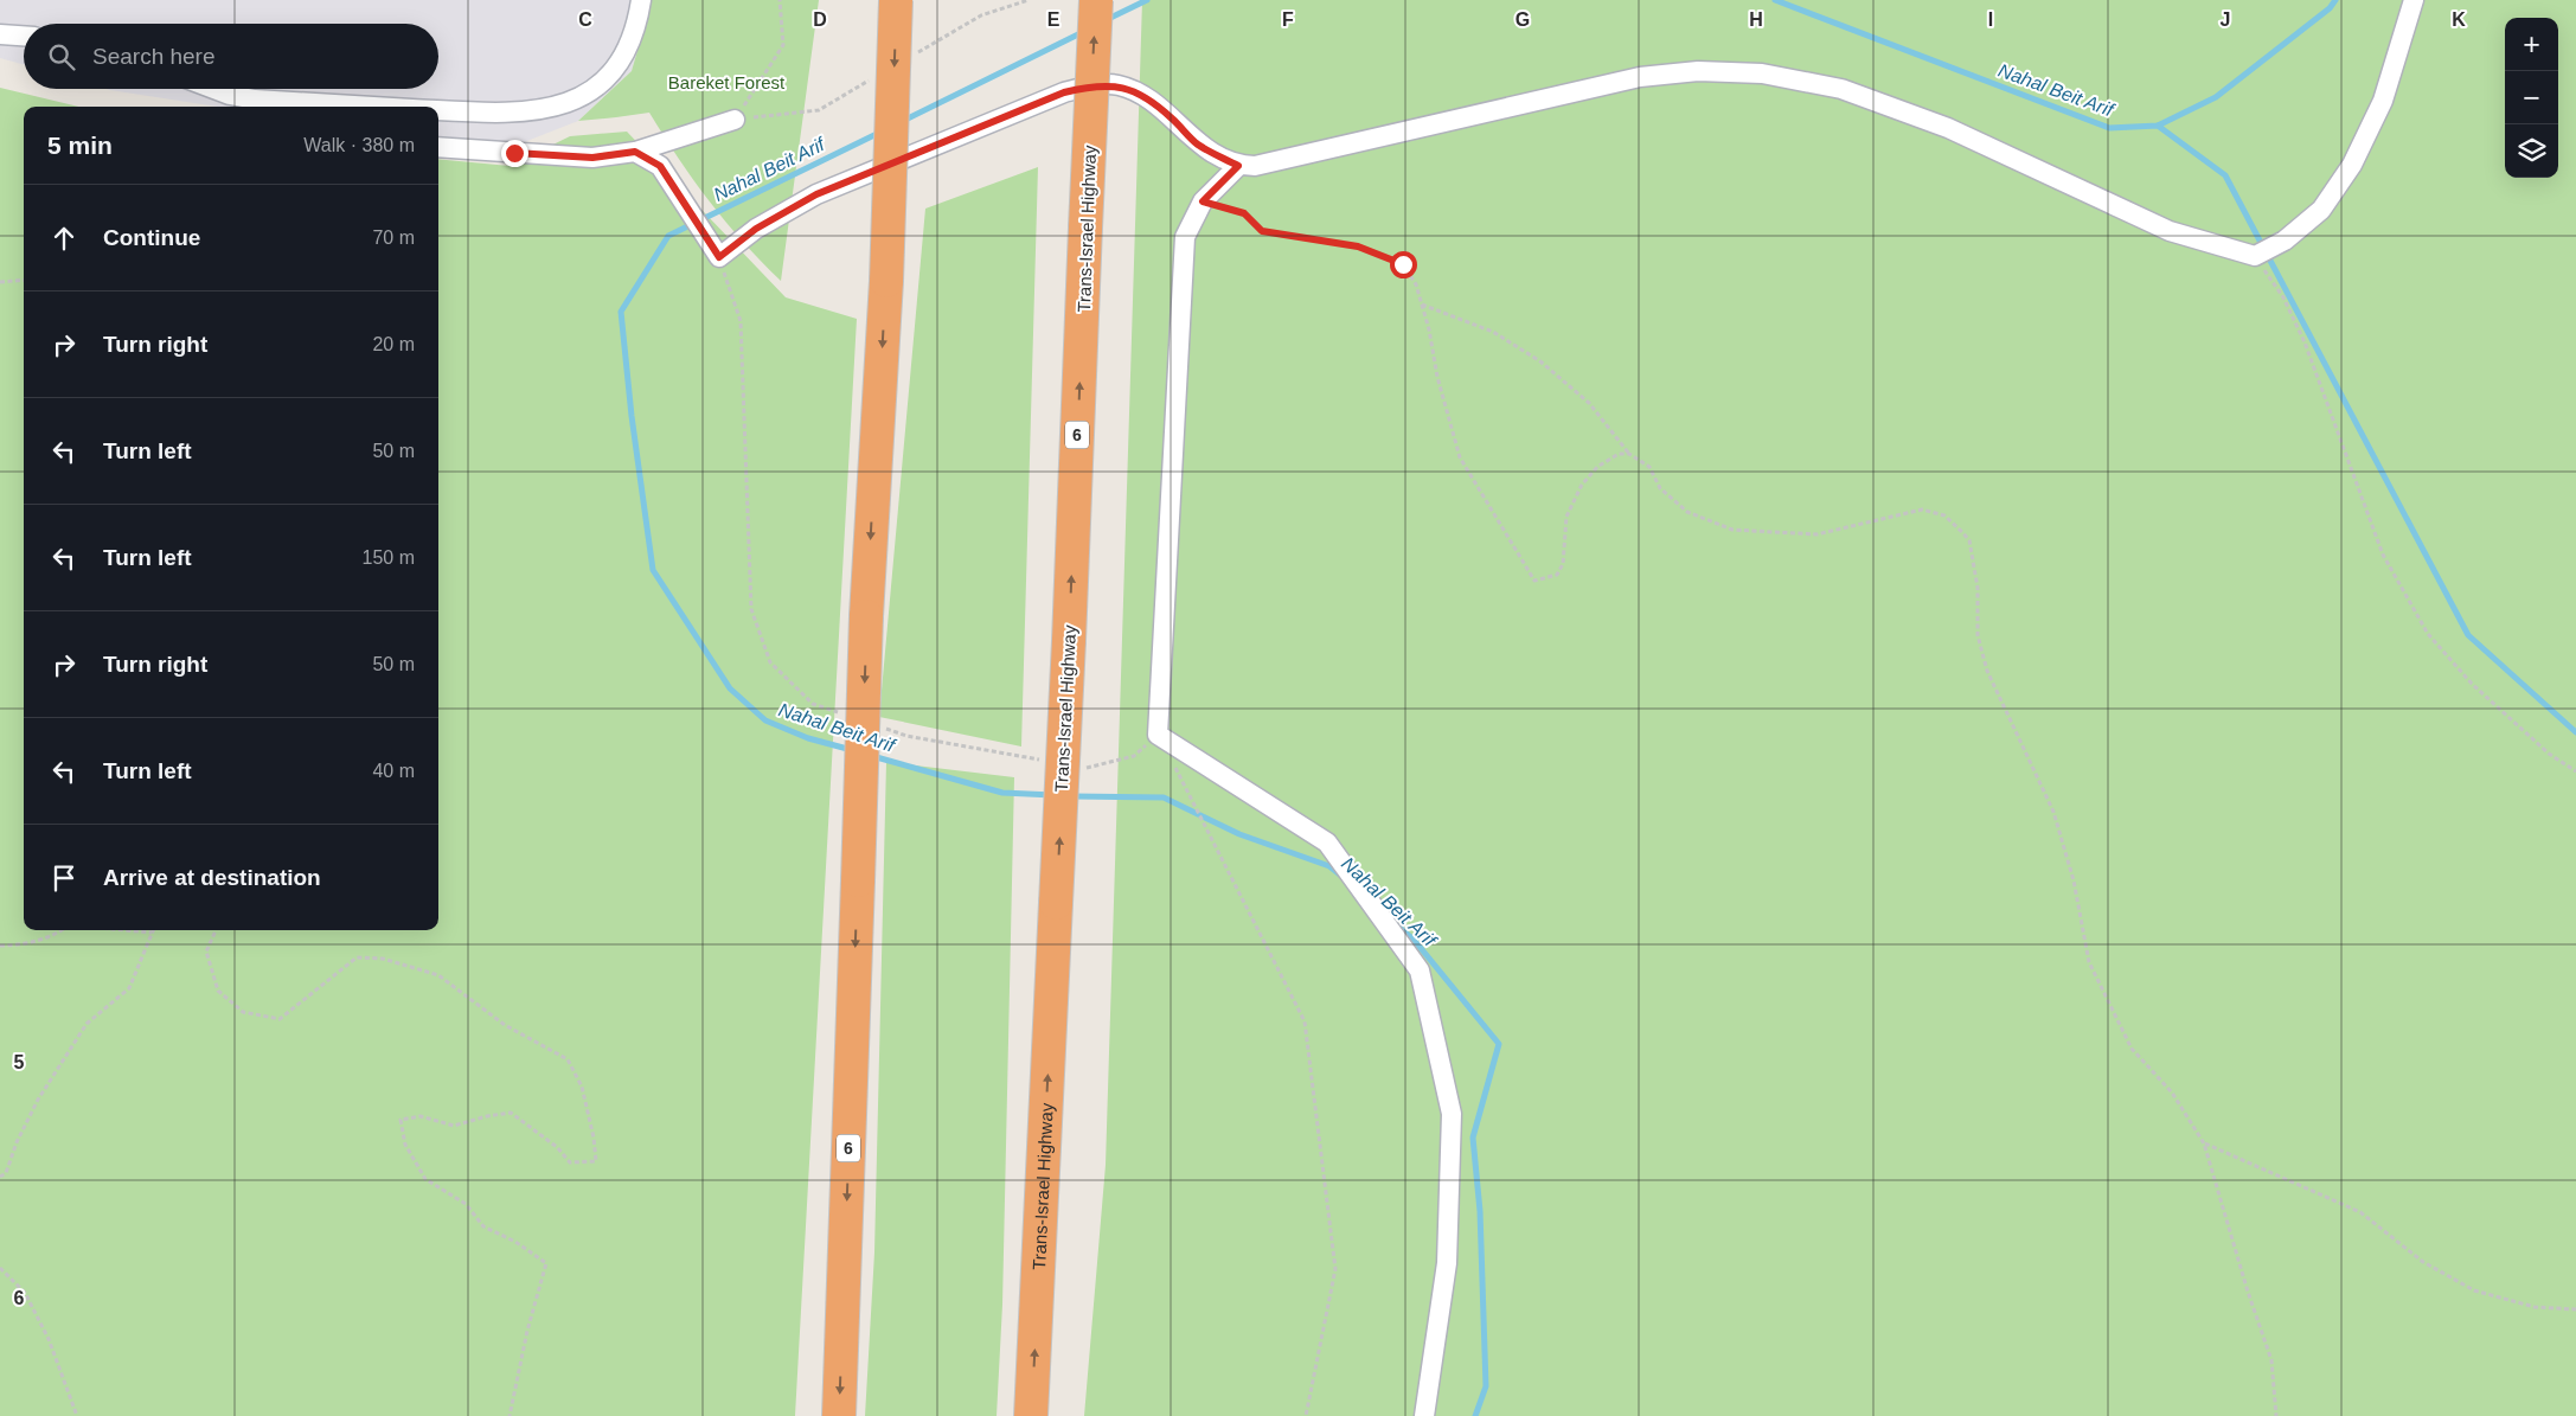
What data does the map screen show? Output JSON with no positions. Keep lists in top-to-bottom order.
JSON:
{
  "streets": {
    "highway": ["Trans-Israel Highway", "6"]
  },
  "water": ["Nahal Beit Arif"],
  "parks": ["Bareket Forest"],
  "page": {
    "map_buttons": ["+", "−"],
    "search": "Search here",
    "heading": ["5 min", "Walk · 380 m"],
    "list": [
      ["Continue", "70 m"],
      ["Turn right", "20 m"],
      ["Turn left", "50 m"],
      ["Turn left", "150 m"],
      ["Turn right", "50 m"],
      ["Turn left", "40 m"],
      "Arrive at destination"
    ]
  },
  "grid": {
    "columns": [
      "C",
      "D",
      "E",
      "F",
      "G",
      "H",
      "I",
      "J",
      "K"
    ],
    "rows": ["5", "6"]
  }
}
